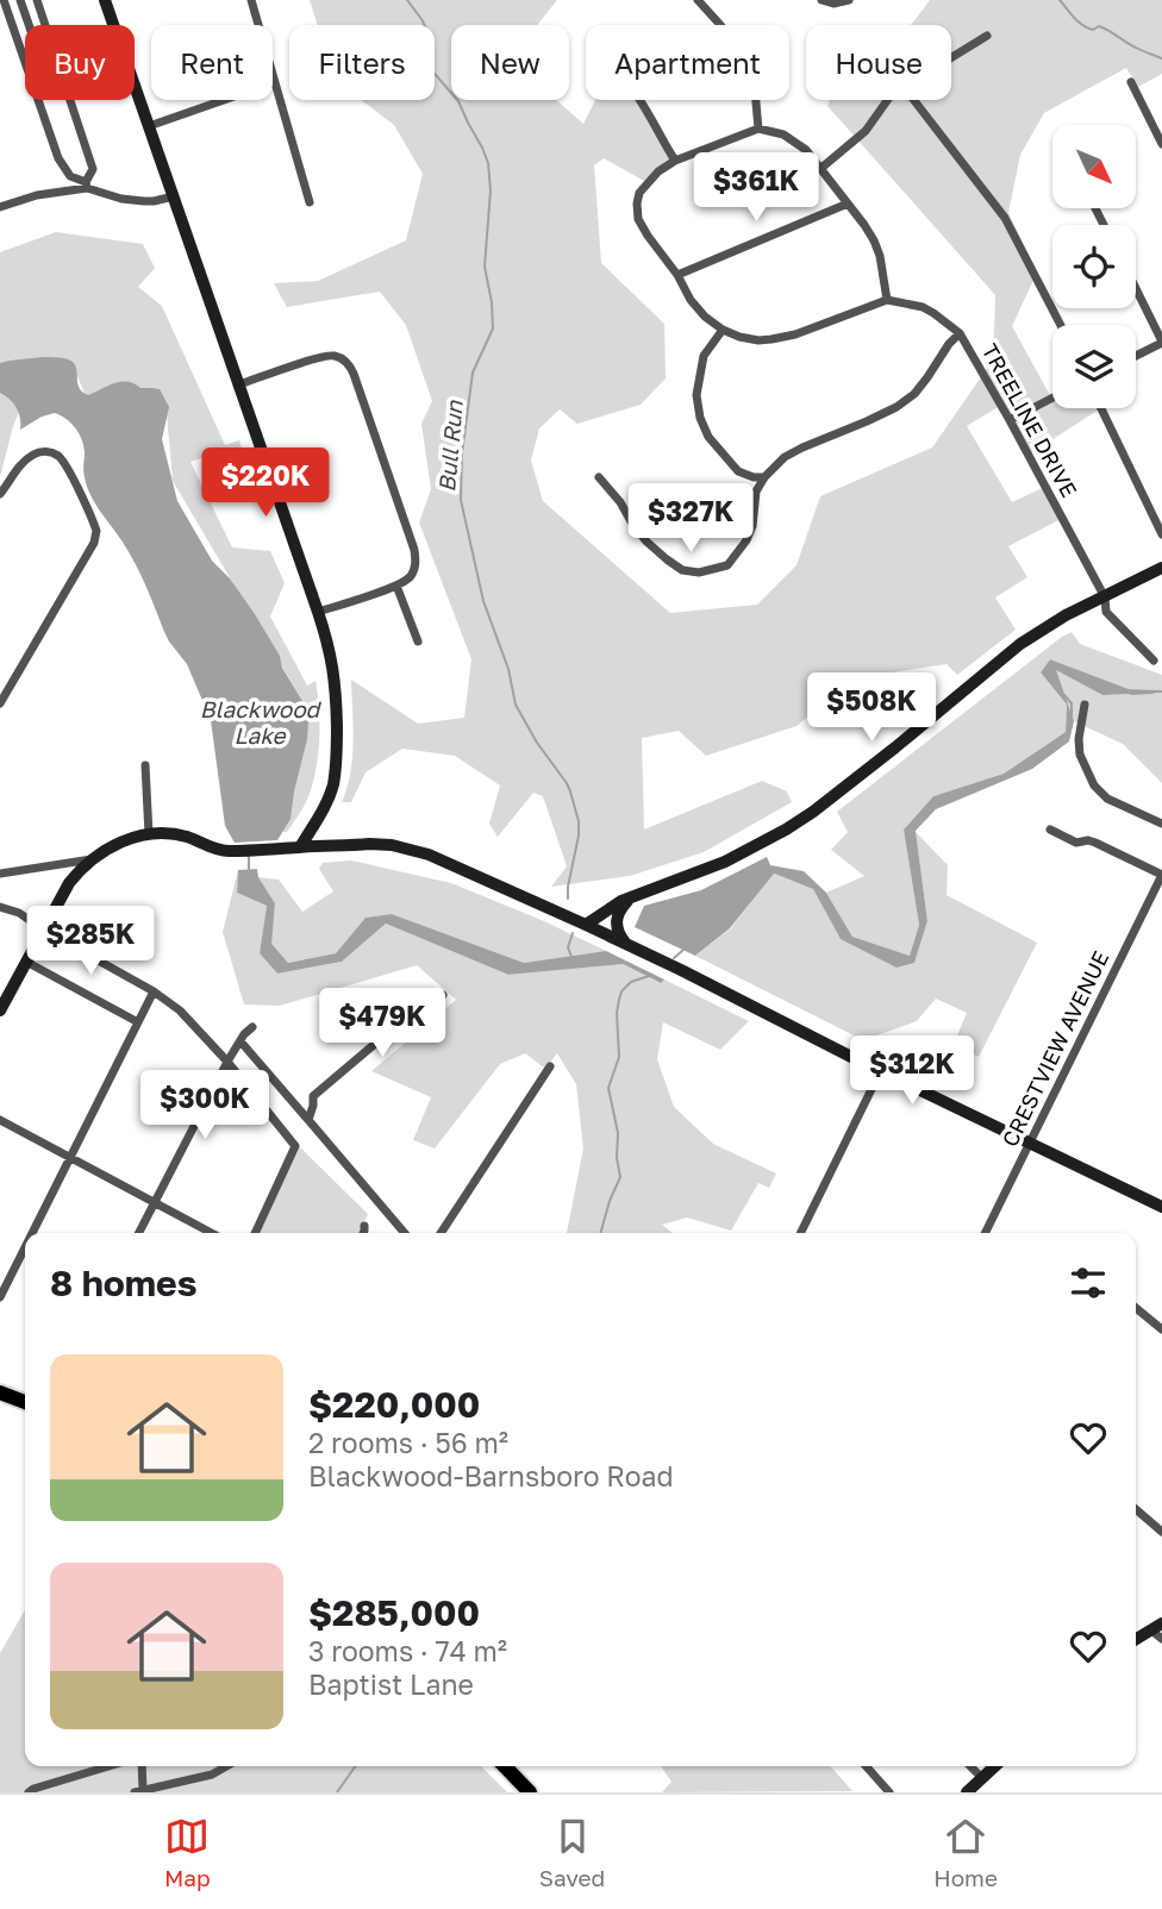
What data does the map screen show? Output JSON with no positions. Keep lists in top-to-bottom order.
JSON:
{
  "streets": {
    "street": ["TREELINE DRIVE", "CRESTVIEW AVENUE"]
  },
  "water": ["Bull Run", "Blackwood Lake"],
  "north": "bottom right",
  "page": {
    "chip": [
      "Buy",
      "Rent",
      "Filters",
      "New",
      "Apartment",
      "House"
    ],
    "price": [
      "$361K",
      "$220K",
      "$327K",
      "$508K",
      "$285K",
      "$479K",
      "$312K",
      "$300K"
    ],
    "heading": "8 homes",
    "list": [
      {
        "name": "$220,000",
        "note": "2 rooms · 56 m² · Blackwood-Barnsboro Road"
      },
      {
        "name": "$285,000",
        "note": "3 rooms · 74 m² · Baptist Lane"
      }
    ],
    "tabs": ["Map", "Saved", "Home"]
  }
}
